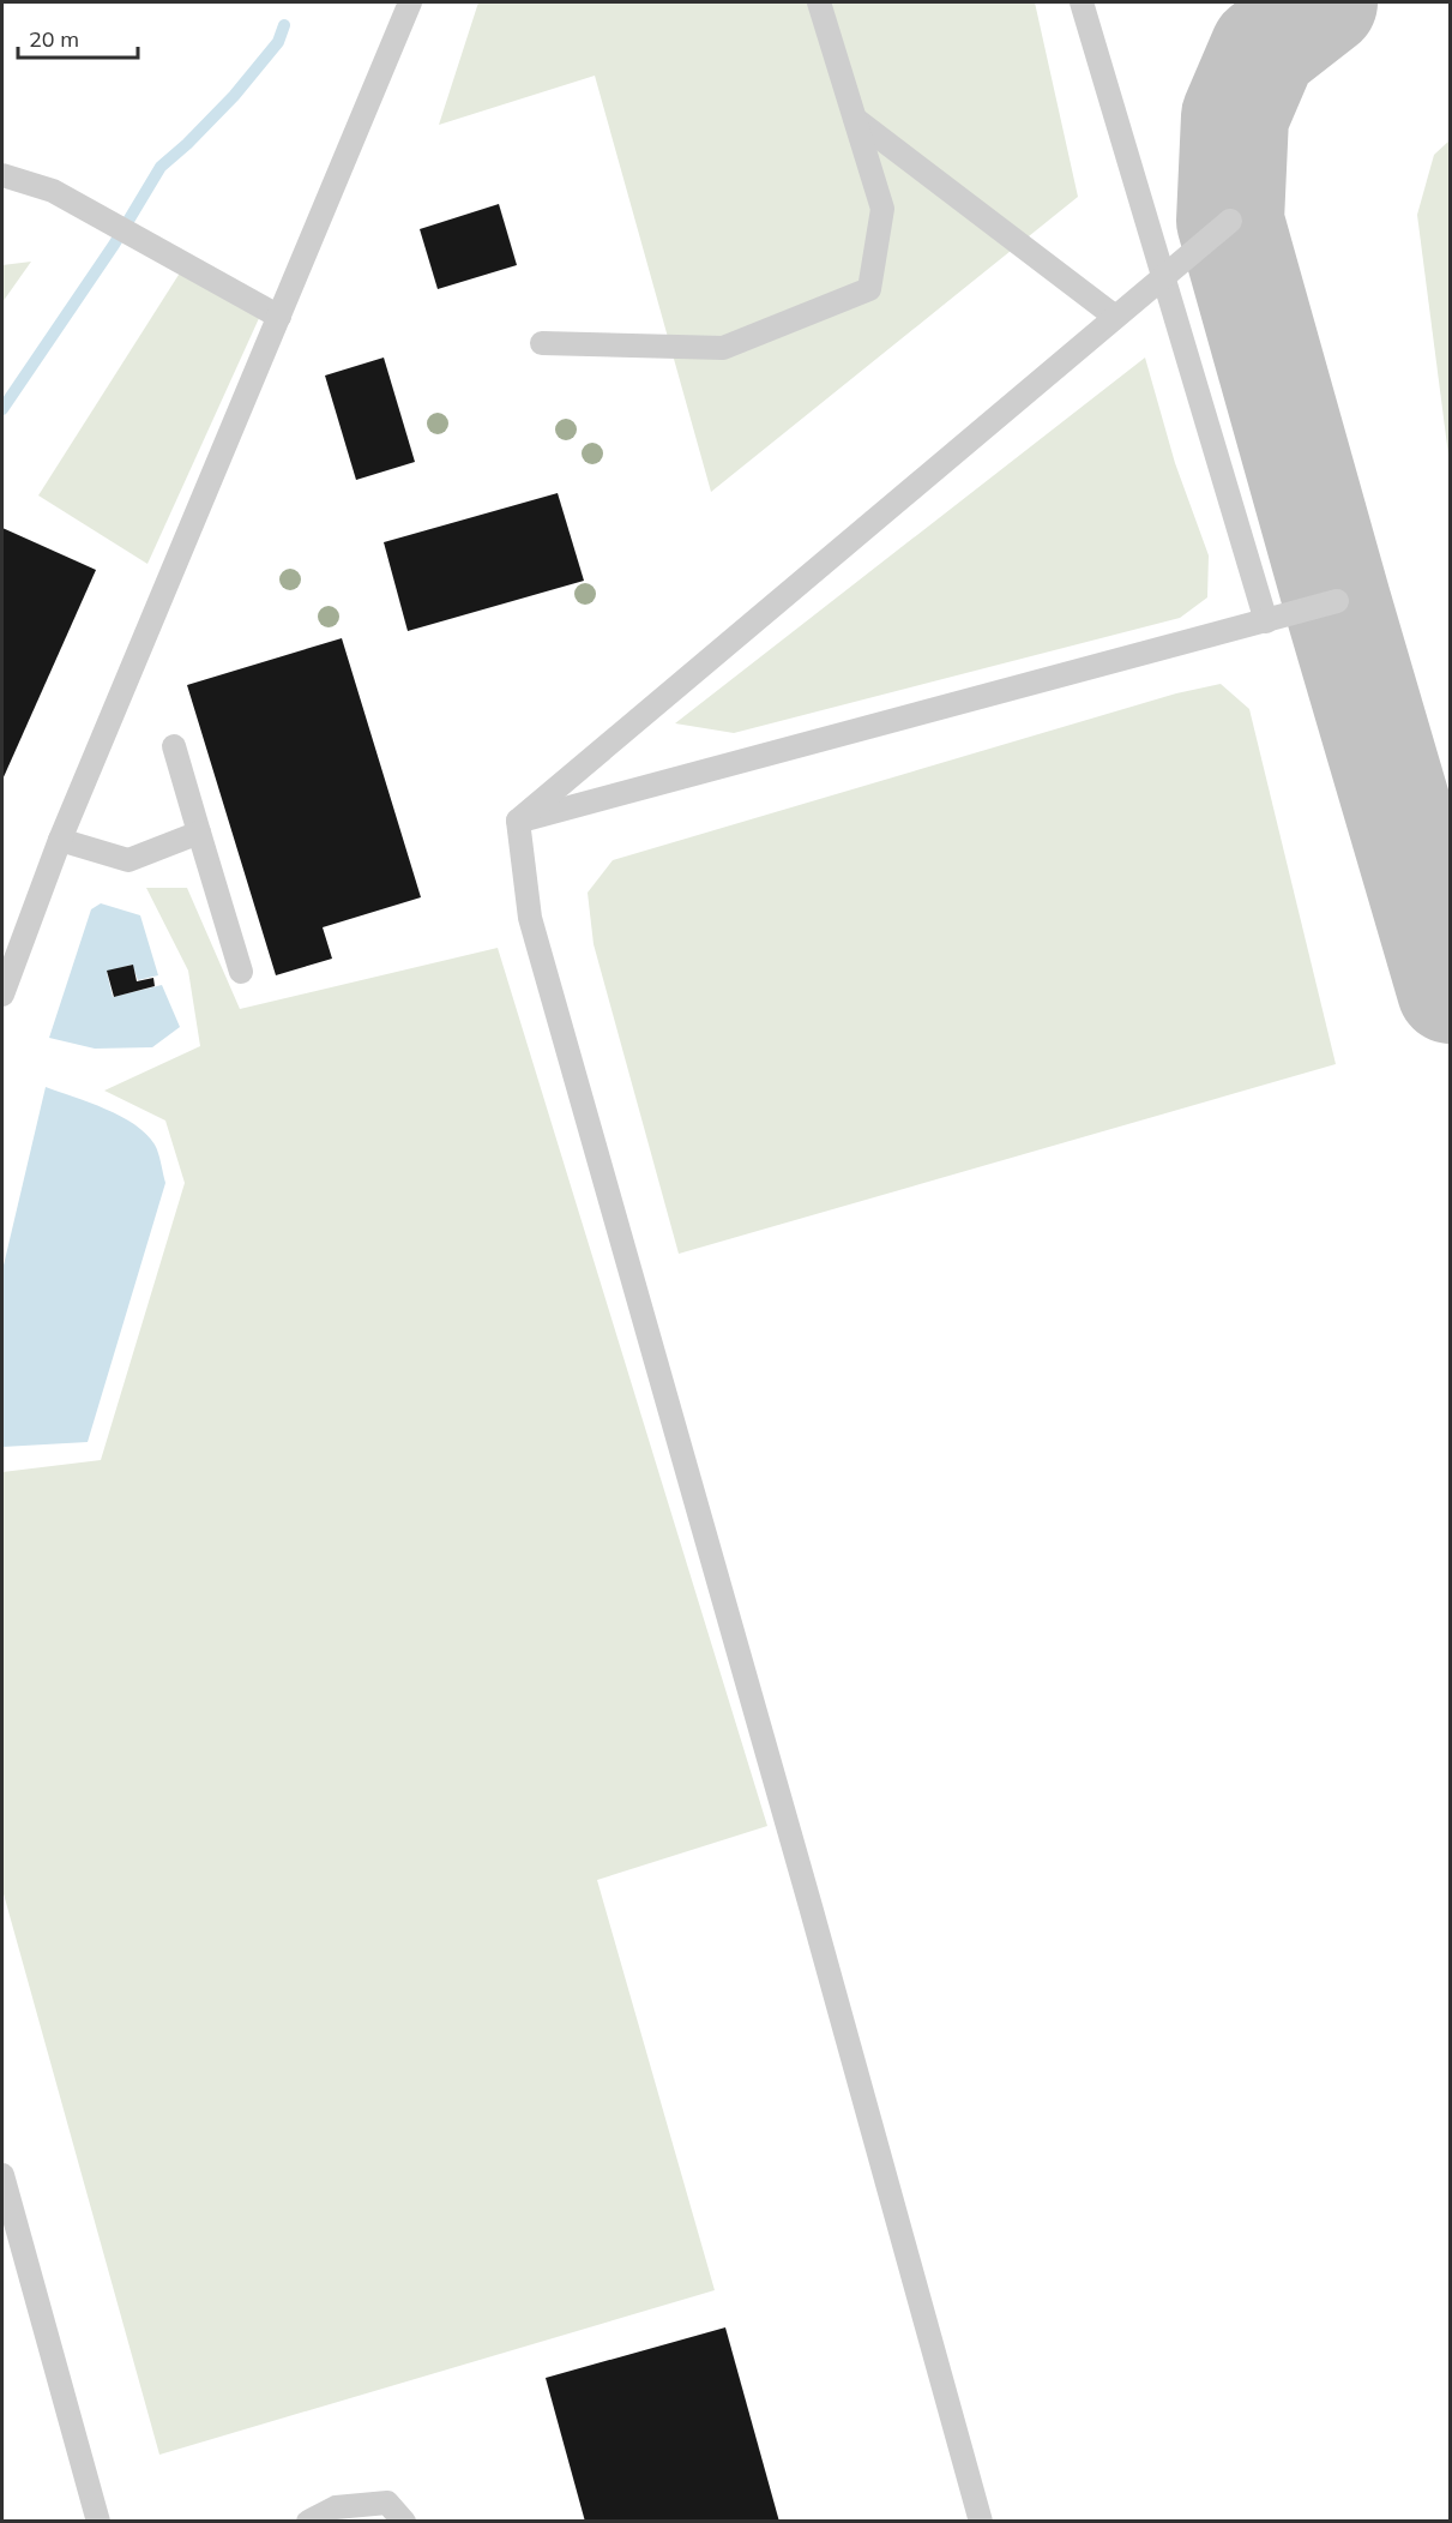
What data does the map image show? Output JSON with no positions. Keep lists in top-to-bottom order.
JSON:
{
  "scale_bar": "20 m"
}
